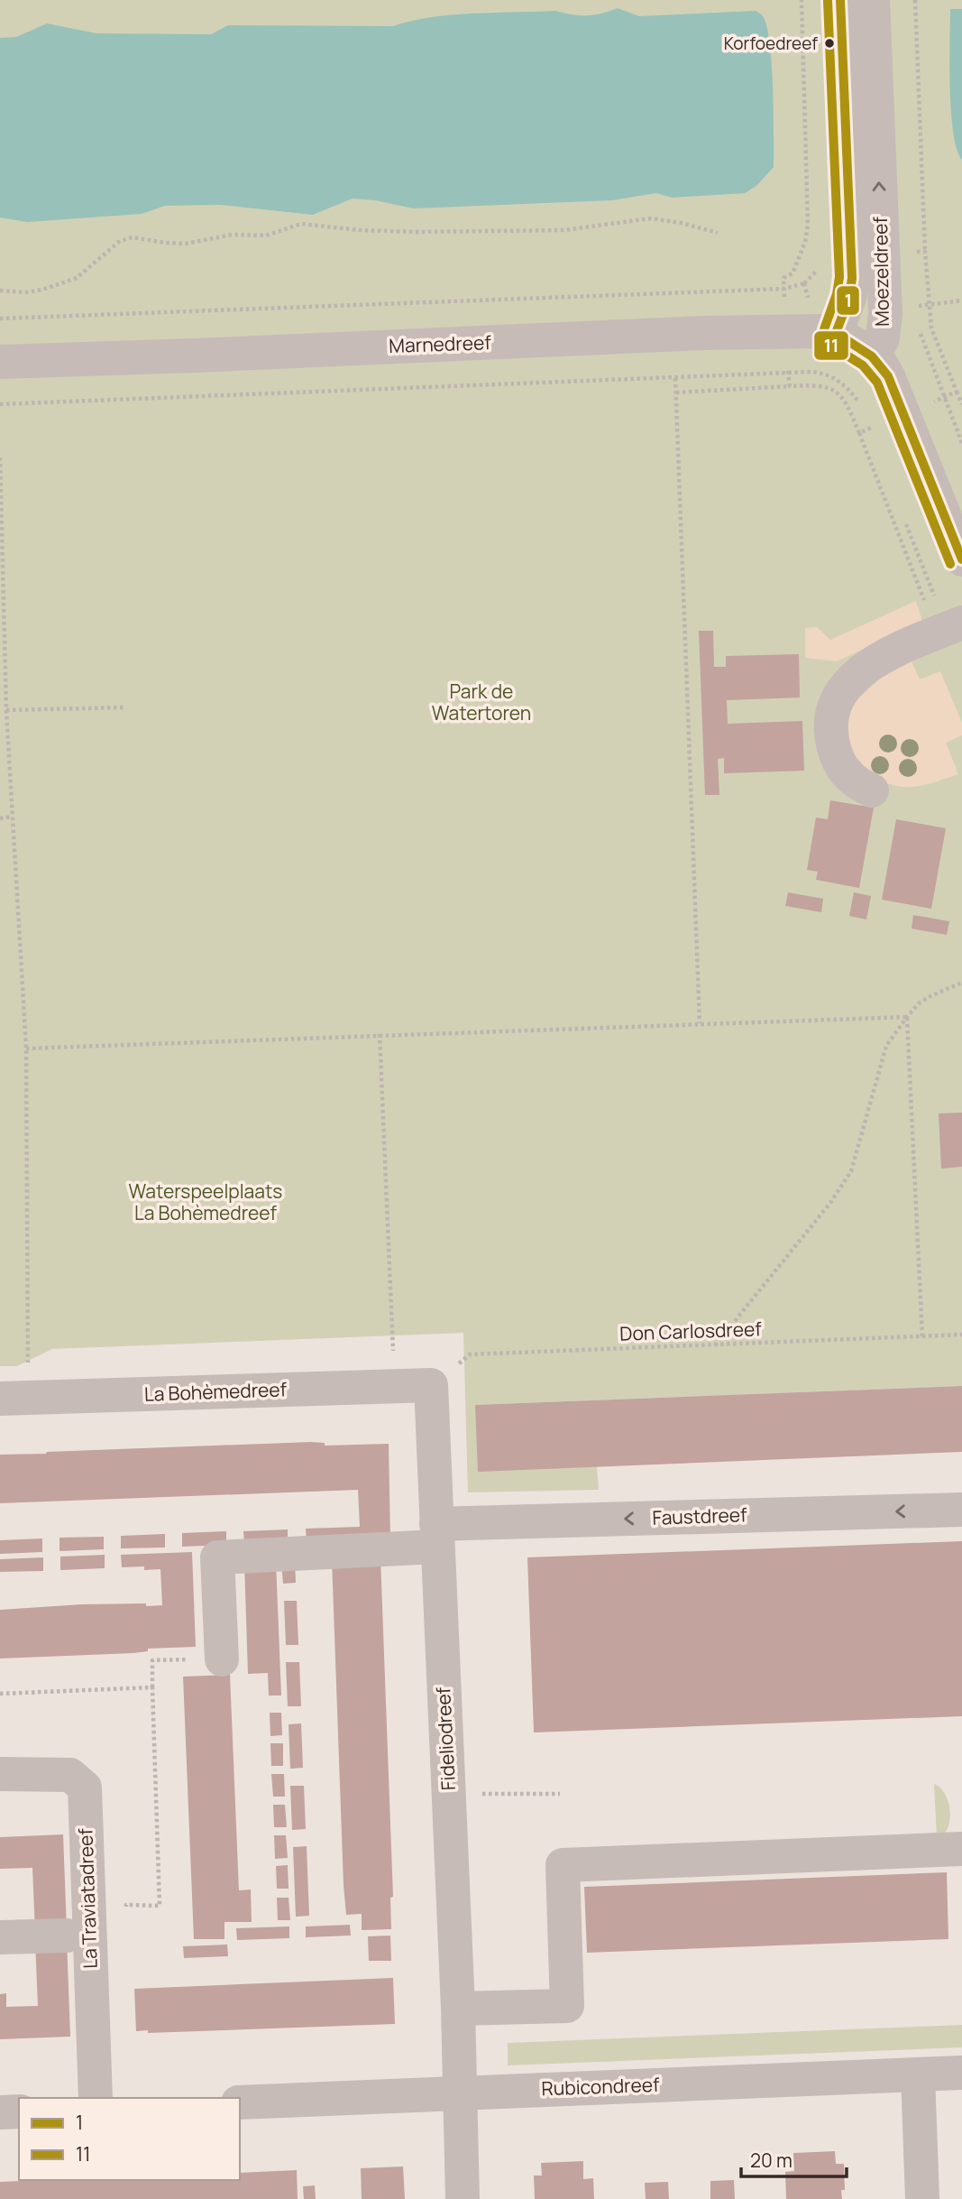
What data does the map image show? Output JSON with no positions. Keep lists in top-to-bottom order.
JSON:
{
  "streets": {
    "street": [
      "Moezeldreef",
      "Marnedreef",
      "La Bohèmedreef",
      "Faustdreef",
      "Fideliodreef",
      "La Traviatadreef",
      "Rubicondreef"
    ],
    "path": ["Don Carlosdreef"]
  },
  "crossings": [
    ["Moezeldreef", "Marnedreef"],
    ["Don Carlosdreef", "La Bohèmedreef"],
    ["Don Carlosdreef", "Fideliodreef"],
    ["La Bohèmedreef", "Fideliodreef"],
    ["Faustdreef", "Fideliodreef"],
    ["Fideliodreef", "Rubicondreef"]
  ],
  "one_way": ["Faustdreef"],
  "parks": ["Park de Watertoren", "Waterspeelplaats La Bohèmedreef"],
  "places": ["Korfoedreef"],
  "lines": ["transit line 1", "transit line 11"],
  "legend": ["1", "11"],
  "scale_bar": "20 m"
}
